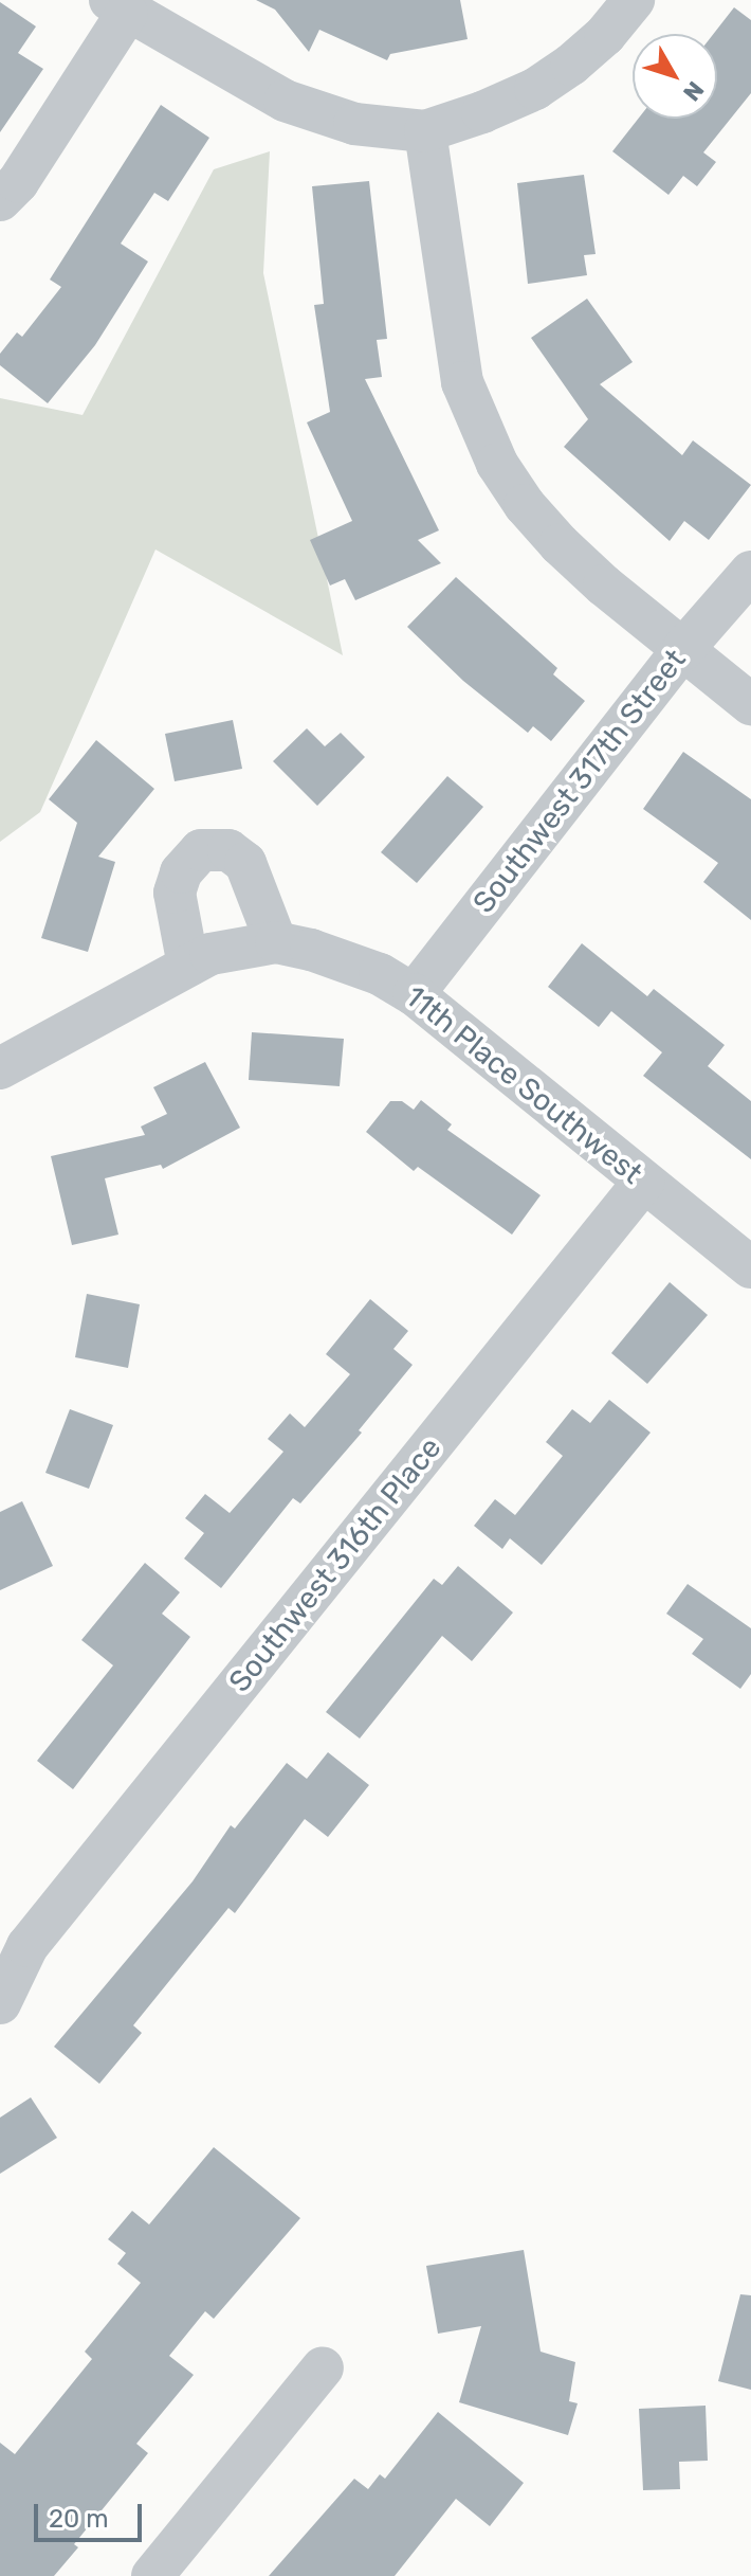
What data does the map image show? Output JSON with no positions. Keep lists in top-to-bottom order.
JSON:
{
  "streets": {
    "street": ["Southwest 317th Street", "11th Place Southwest", "Southwest 316th Place"]
  },
  "crossings": [
    ["Southwest 317th Street", "11th Place Southwest"],
    ["11th Place Southwest", "Southwest 316th Place"]
  ],
  "scale_bar": "20 m",
  "north": "bottom right"
}
